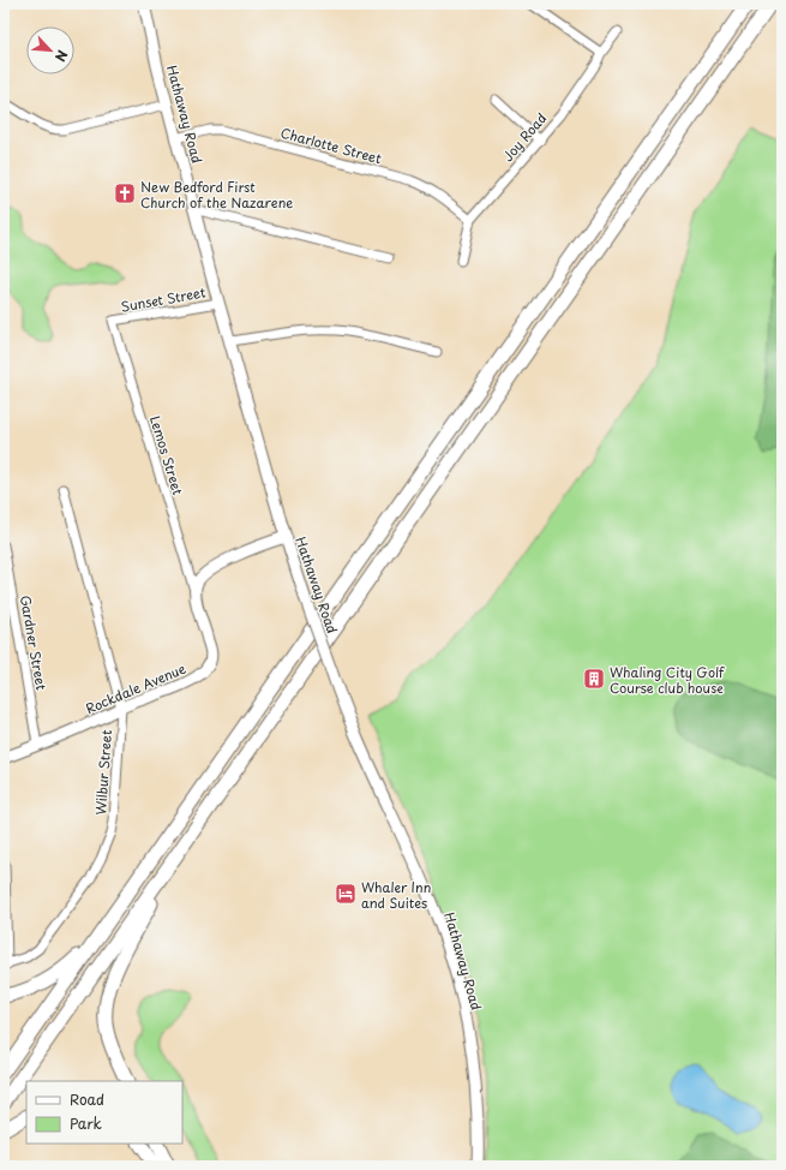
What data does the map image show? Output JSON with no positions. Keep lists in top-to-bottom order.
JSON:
{
  "streets": {
    "main road": ["Hathaway Road", "Rockdale Avenue"],
    "street": [
      "Joy Road",
      "Charlotte Street",
      "Sunset Street",
      "Lemos Street",
      "Gardner Street",
      "Wilbur Street"
    ]
  },
  "crossings": [
    ["Hathaway Road", "Charlotte Street"],
    ["Hathaway Road", "Sunset Street"],
    ["Joy Road", "Charlotte Street"],
    ["Sunset Street", "Lemos Street"],
    ["Lemos Street", "Rockdale Avenue"],
    ["Gardner Street", "Rockdale Avenue"],
    ["Rockdale Avenue", "Wilbur Street"]
  ],
  "places": {
    "church": ["New Bedford First Church of the Nazarene"],
    "building": ["Whaling City Golf Course club house"],
    "hotel": ["Whaler Inn and Suites"]
  },
  "legend": ["Road", "Park"],
  "north": "bottom right"
}
